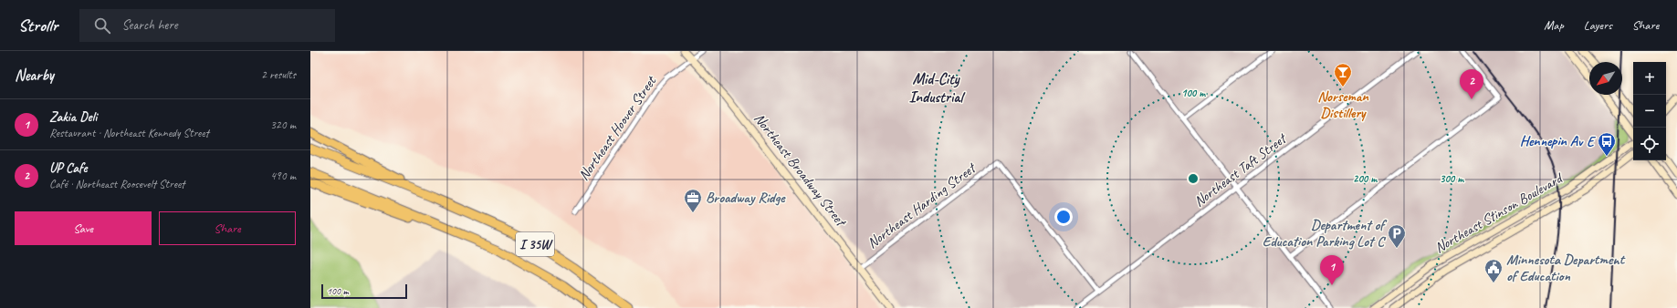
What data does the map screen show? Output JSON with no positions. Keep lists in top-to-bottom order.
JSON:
{
  "streets": {
    "highway": ["I 35W"],
    "main road": ["Northeast Broadway Street", "Northeast Stinson Boulevard"],
    "street": ["Northeast Hoover Street", "Northeast Taft Street", "Northeast Harding Street"]
  },
  "crossings": [
    ["Northeast Hoover Street", "Northeast Broadway Street"],
    ["Northeast Broadway Street", "Northeast Harding Street"],
    ["Northeast Taft Street", "Northeast Harding Street"]
  ],
  "districts": ["Mid-City Industrial"],
  "places": {
    "bar": ["Norseman Distillery"],
    "bus stop": ["Hennepin Av E"],
    "office": ["Broadway Ridge"],
    "parking": ["Department of Education Parking Lot C"],
    "public building": ["Minnesota Department of Education"]
  },
  "scale_bar": "100 m",
  "north": "bottom left",
  "page": {
    "header": "Strollr",
    "search": "Search here",
    "nav": ["Map", "Layers", "Share"],
    "heading": ["Nearby", "2 results"],
    "map_buttons": ["+", "−"],
    "pins": ["2", "1"],
    "list": [
      {
        "mark": "1",
        "name": "Zakia Deli",
        "note": "Restaurant · Northeast Kennedy Street",
        "value": "320 m"
      },
      {
        "mark": "2",
        "name": "UP Cafe",
        "note": "Café · Northeast Roosevelt Street",
        "value": "490 m"
      }
    ],
    "buttons": ["Save", "Share"],
    "scale": "100 m"
  },
  "rings": ["100 m", "200 m", "300 m"]
}
